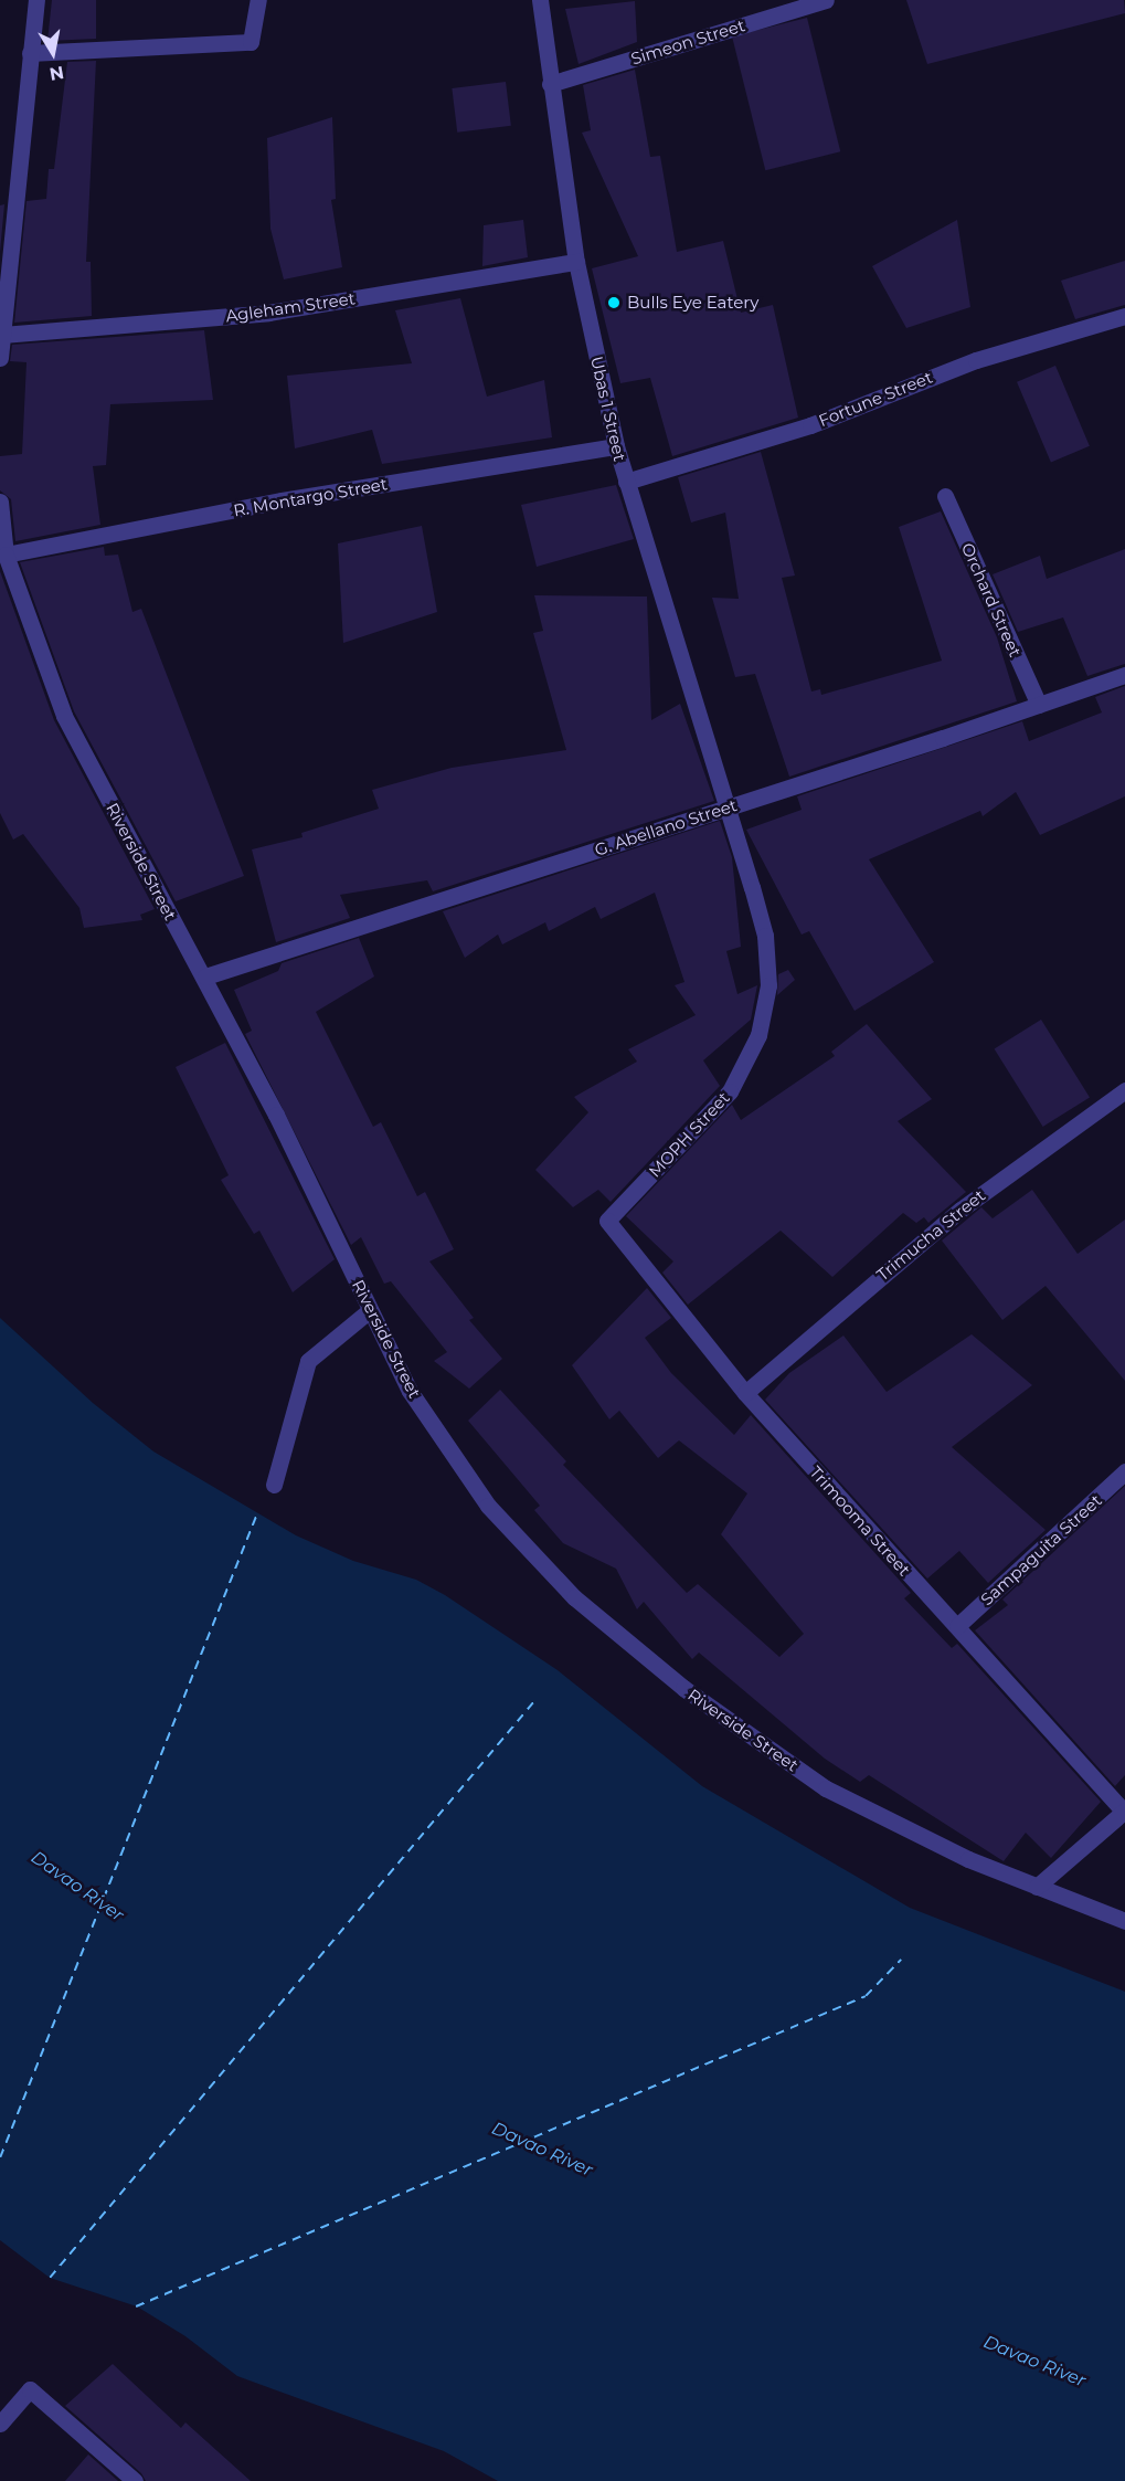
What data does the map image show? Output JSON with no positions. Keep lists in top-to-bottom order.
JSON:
{
  "streets": {
    "street": [
      "Simeon Street",
      "Agleham Street",
      "Fortune Street",
      "Ubas 1 Street",
      "R. Montargo Street",
      "Orchard Street",
      "G. Abellano Street",
      "Riverside Street",
      "MOPH Street",
      "Trimucha Street",
      "Trimooma Street",
      "Sampaguita Street"
    ]
  },
  "crossings": [
    ["Simeon Street", "Ubas 1 Street"],
    ["Agleham Street", "Ubas 1 Street"],
    ["Fortune Street", "Ubas 1 Street"],
    ["Ubas 1 Street", "R. Montargo Street"],
    ["Ubas 1 Street", "G. Abellano Street"],
    ["Ubas 1 Street", "MOPH Street"],
    ["R. Montargo Street", "Riverside Street"],
    ["Orchard Street", "G. Abellano Street"],
    ["G. Abellano Street", "Riverside Street"],
    ["G. Abellano Street", "MOPH Street"],
    ["MOPH Street", "Trimooma Street"],
    ["Trimucha Street", "Trimooma Street"],
    ["Trimooma Street", "Sampaguita Street"]
  ],
  "water": ["Davao River"],
  "places": ["Bulls Eye Eatery"],
  "north": "bottom"
}
